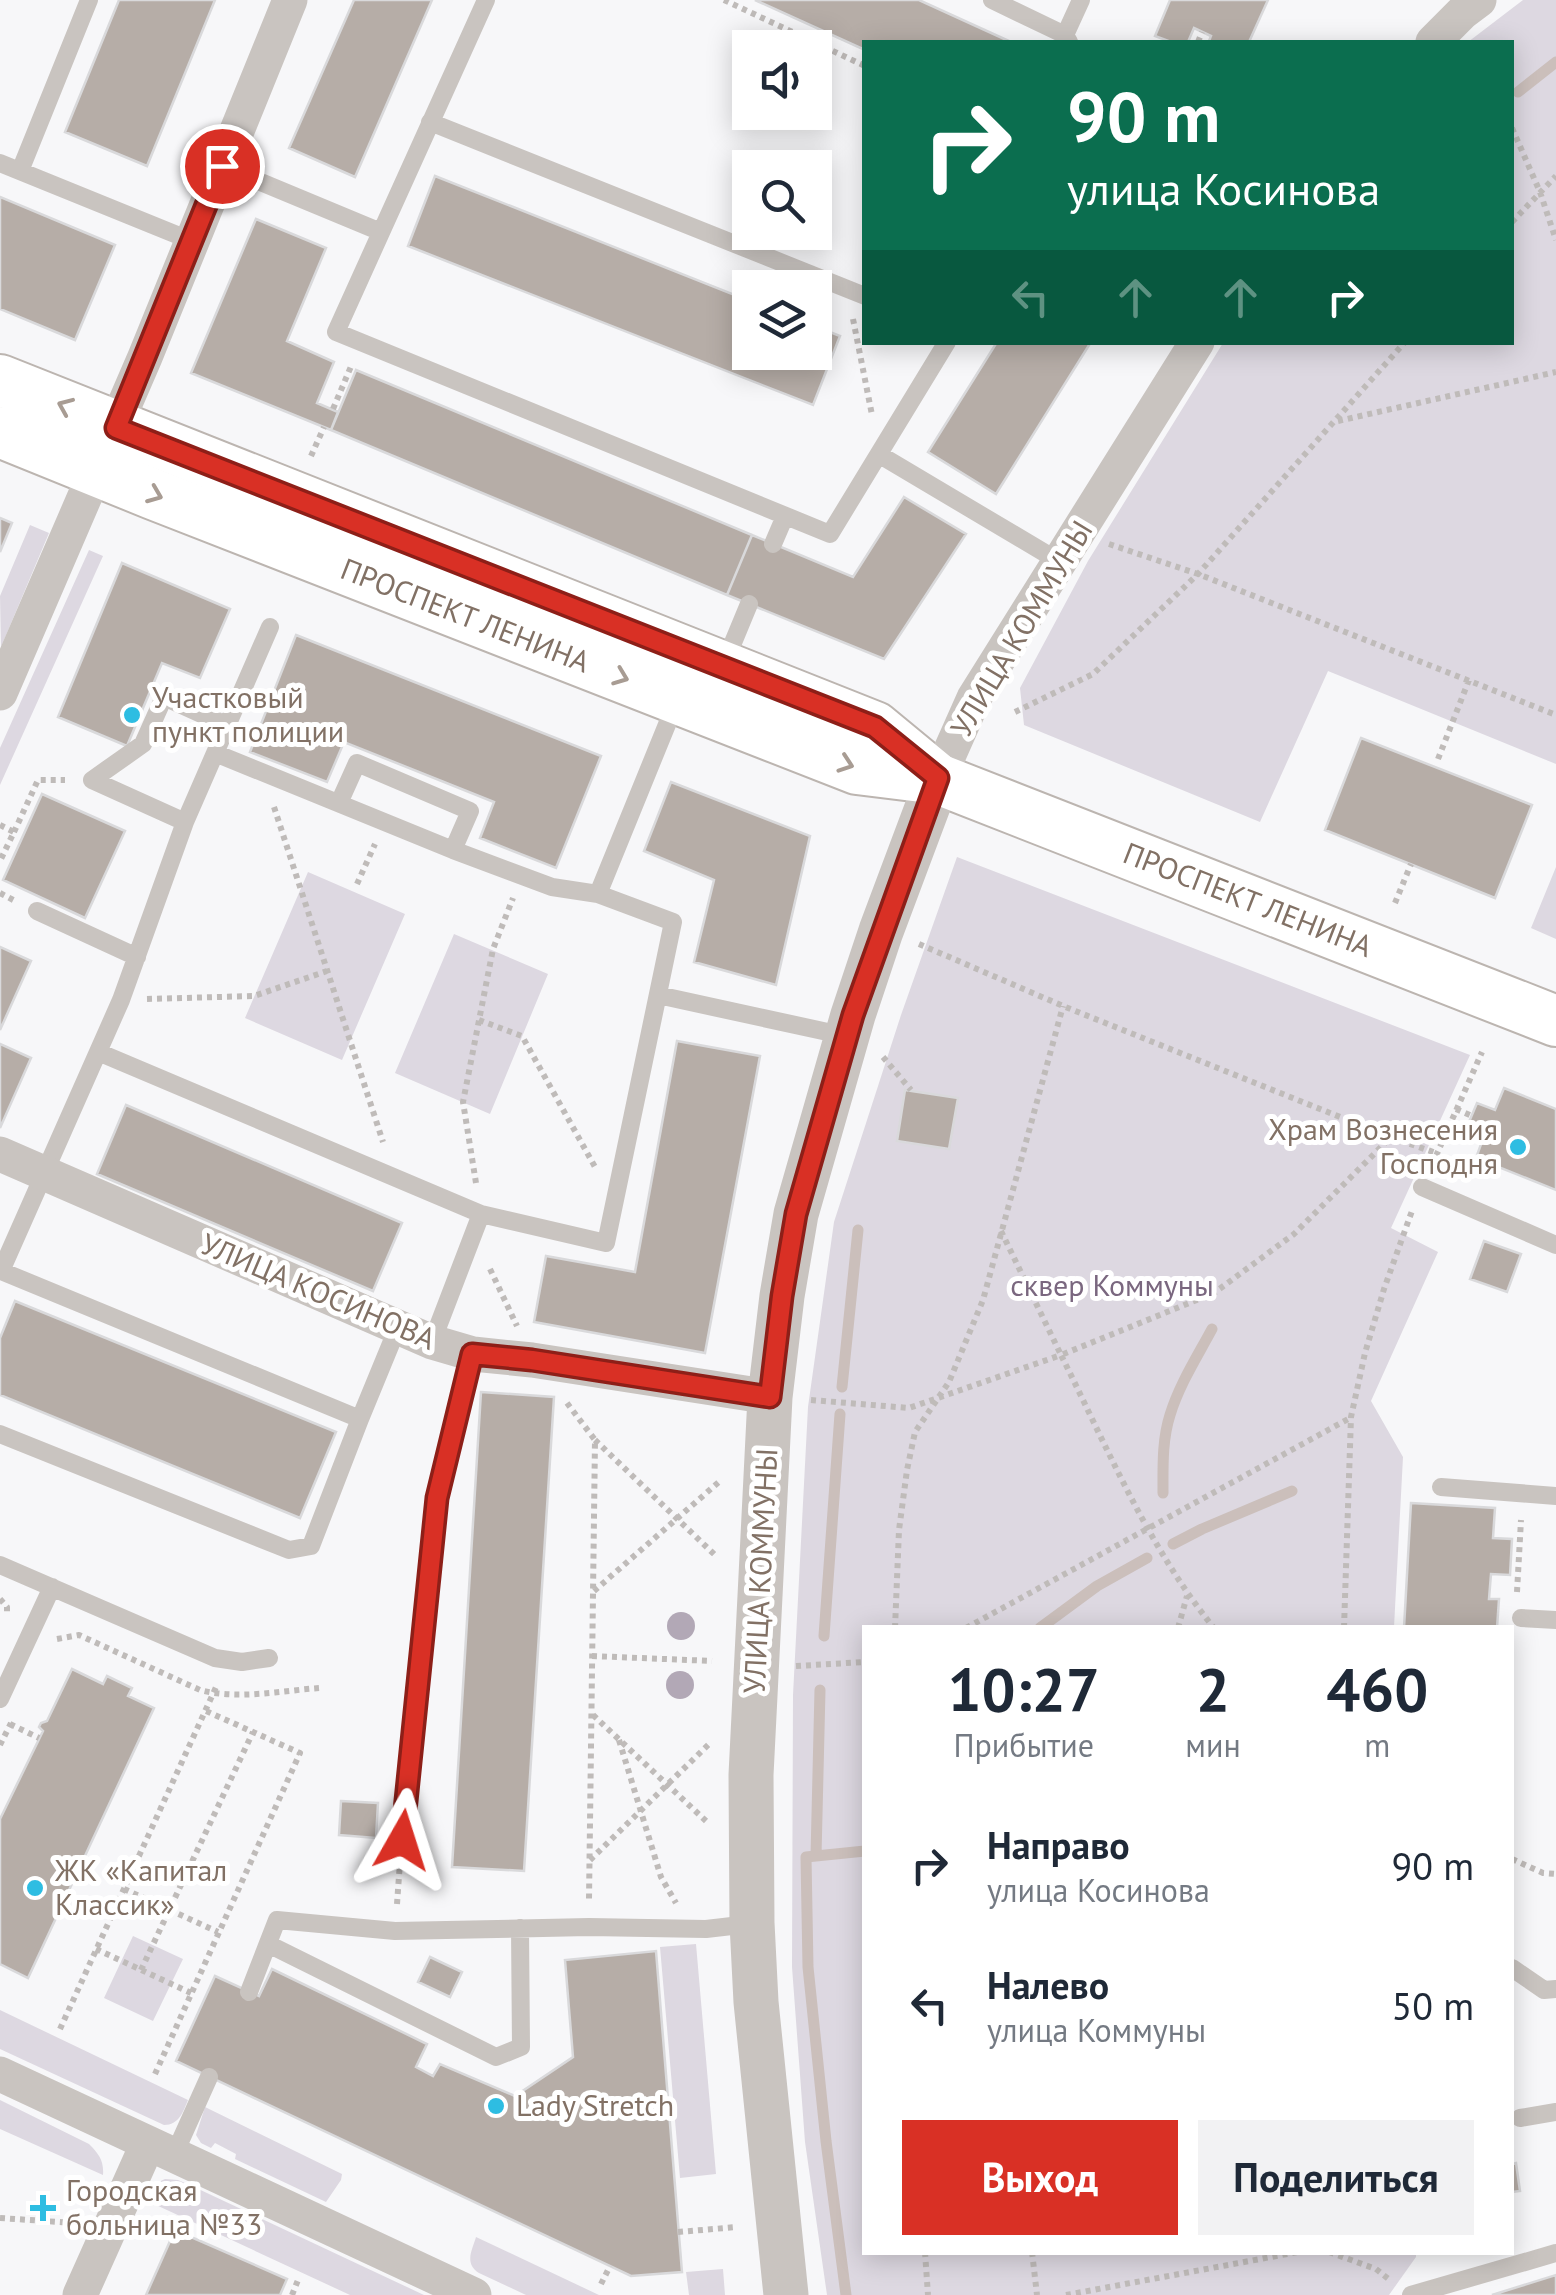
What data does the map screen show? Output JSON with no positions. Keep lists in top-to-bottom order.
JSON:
{
  "streets": {
    "main road": ["ПРОСПЕКТ ЛЕНИНА"],
    "street": ["УЛИЦА КОММУНЫ", "УЛИЦА КОСИНОВА"]
  },
  "crossings": [
    ["ПРОСПЕКТ ЛЕНИНА", "УЛИЦА КОММУНЫ"],
    ["УЛИЦА КОММУНЫ", "УЛИЦА КОСИНОВА"]
  ],
  "parks": ["сквер Коммуны"],
  "places": {
    "other": [
      "Участковый пункт полиции",
      "Храм Вознесения Господня",
      "ЖК «Капитал Классик»",
      "Lady Stretch"
    ],
    "health": ["Городская больница №33"]
  },
  "page": {
    "turn": ["90 m", "улица Косинова"],
    "eta": [
      "10:27",
      "Прибытие",
      "2",
      "мин",
      "460",
      "m"
    ],
    "list": [
      {
        "name": "Направо",
        "note": "улица Косинова",
        "value": "90 m"
      },
      {
        "name": "Налево",
        "note": "улица Коммуны",
        "value": "50 m"
      }
    ],
    "buttons": ["Выход", "Поделиться"]
  }
}
